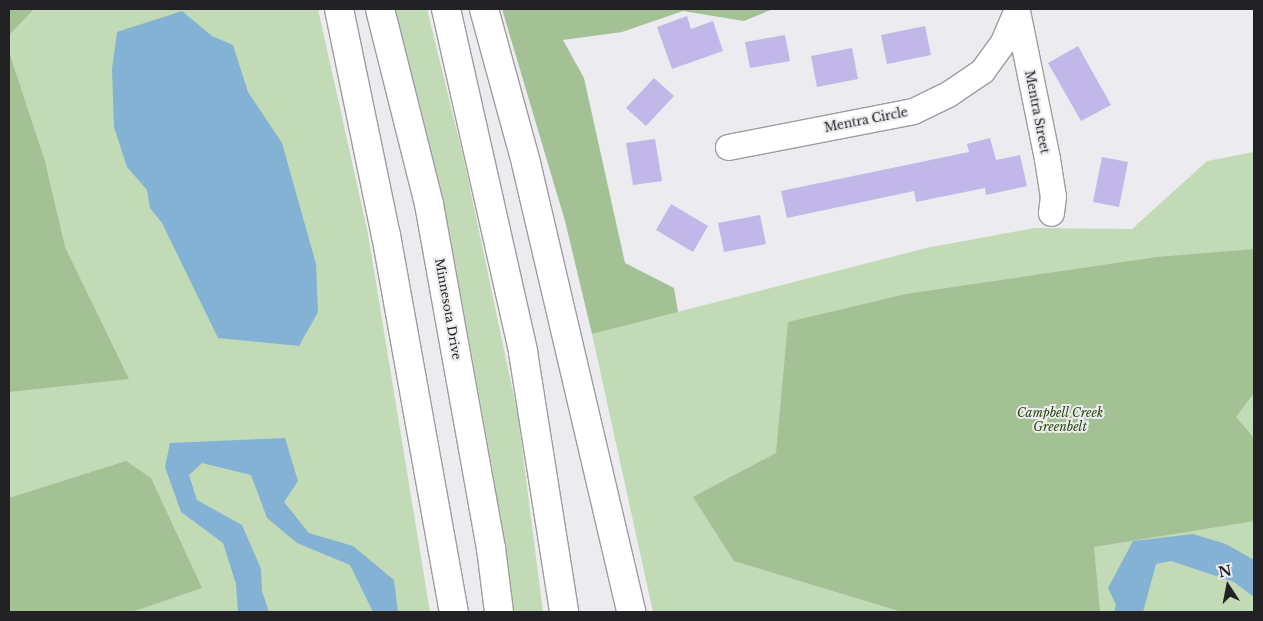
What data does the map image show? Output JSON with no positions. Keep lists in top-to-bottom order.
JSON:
{
  "streets": {
    "highway": ["Minnesota Drive"],
    "street": ["Mentra Street", "Mentra Circle"]
  },
  "crossings": [
    ["Mentra Street", "Mentra Circle"]
  ],
  "parks": ["Campbell Creek Greenbelt"],
  "north": "top"
}
